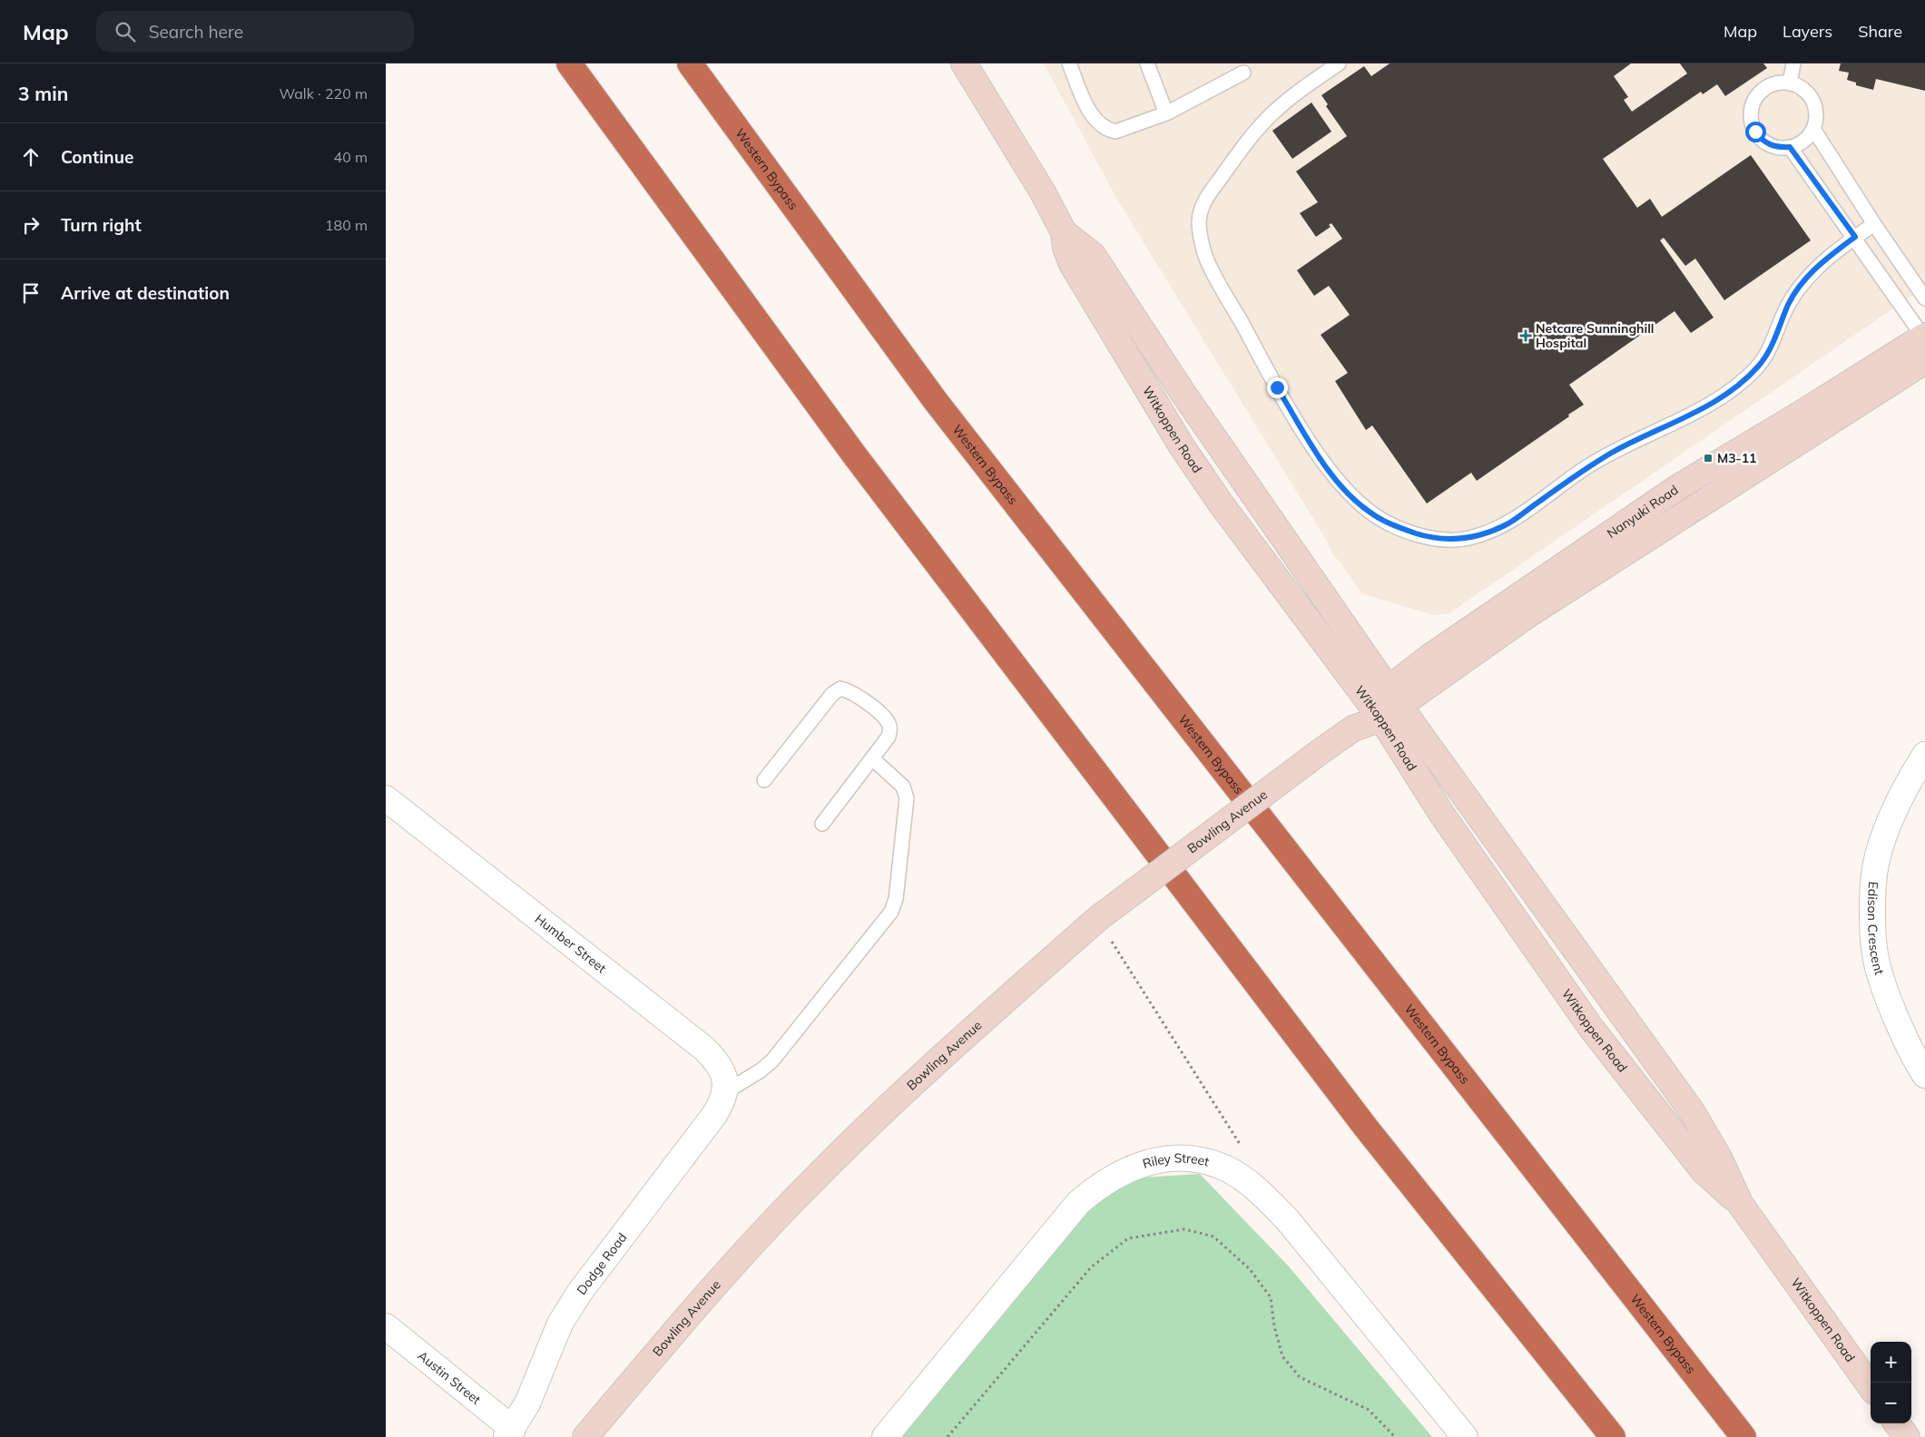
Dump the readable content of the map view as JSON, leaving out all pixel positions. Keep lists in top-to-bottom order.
{
  "streets": {
    "highway": ["Western Bypass"],
    "main road": ["Witkoppen Road", "Nanyuki Road", "Bowling Avenue"],
    "street": [
      "Edison Crescent",
      "Humber Street",
      "Riley Street",
      "Dodge Road",
      "Austin Street"
    ]
  },
  "crossings": [
    ["Witkoppen Road", "Nanyuki Road"],
    ["Witkoppen Road", "Bowling Avenue"],
    ["Nanyuki Road", "Bowling Avenue"],
    ["Humber Street", "Dodge Road"],
    ["Dodge Road", "Austin Street"]
  ],
  "places": {
    "health": ["Netcare Sunninghill Hospital"],
    "transit": ["M3-11"]
  },
  "page": {
    "header": "Map",
    "search": "Search here",
    "nav": ["Map", "Layers", "Share"],
    "heading": ["3 min", "Walk · 220 m"],
    "list": [
      ["Continue", "40 m"],
      ["Turn right", "180 m"],
      "Arrive at destination"
    ],
    "map_buttons": ["+", "−"]
  }
}
